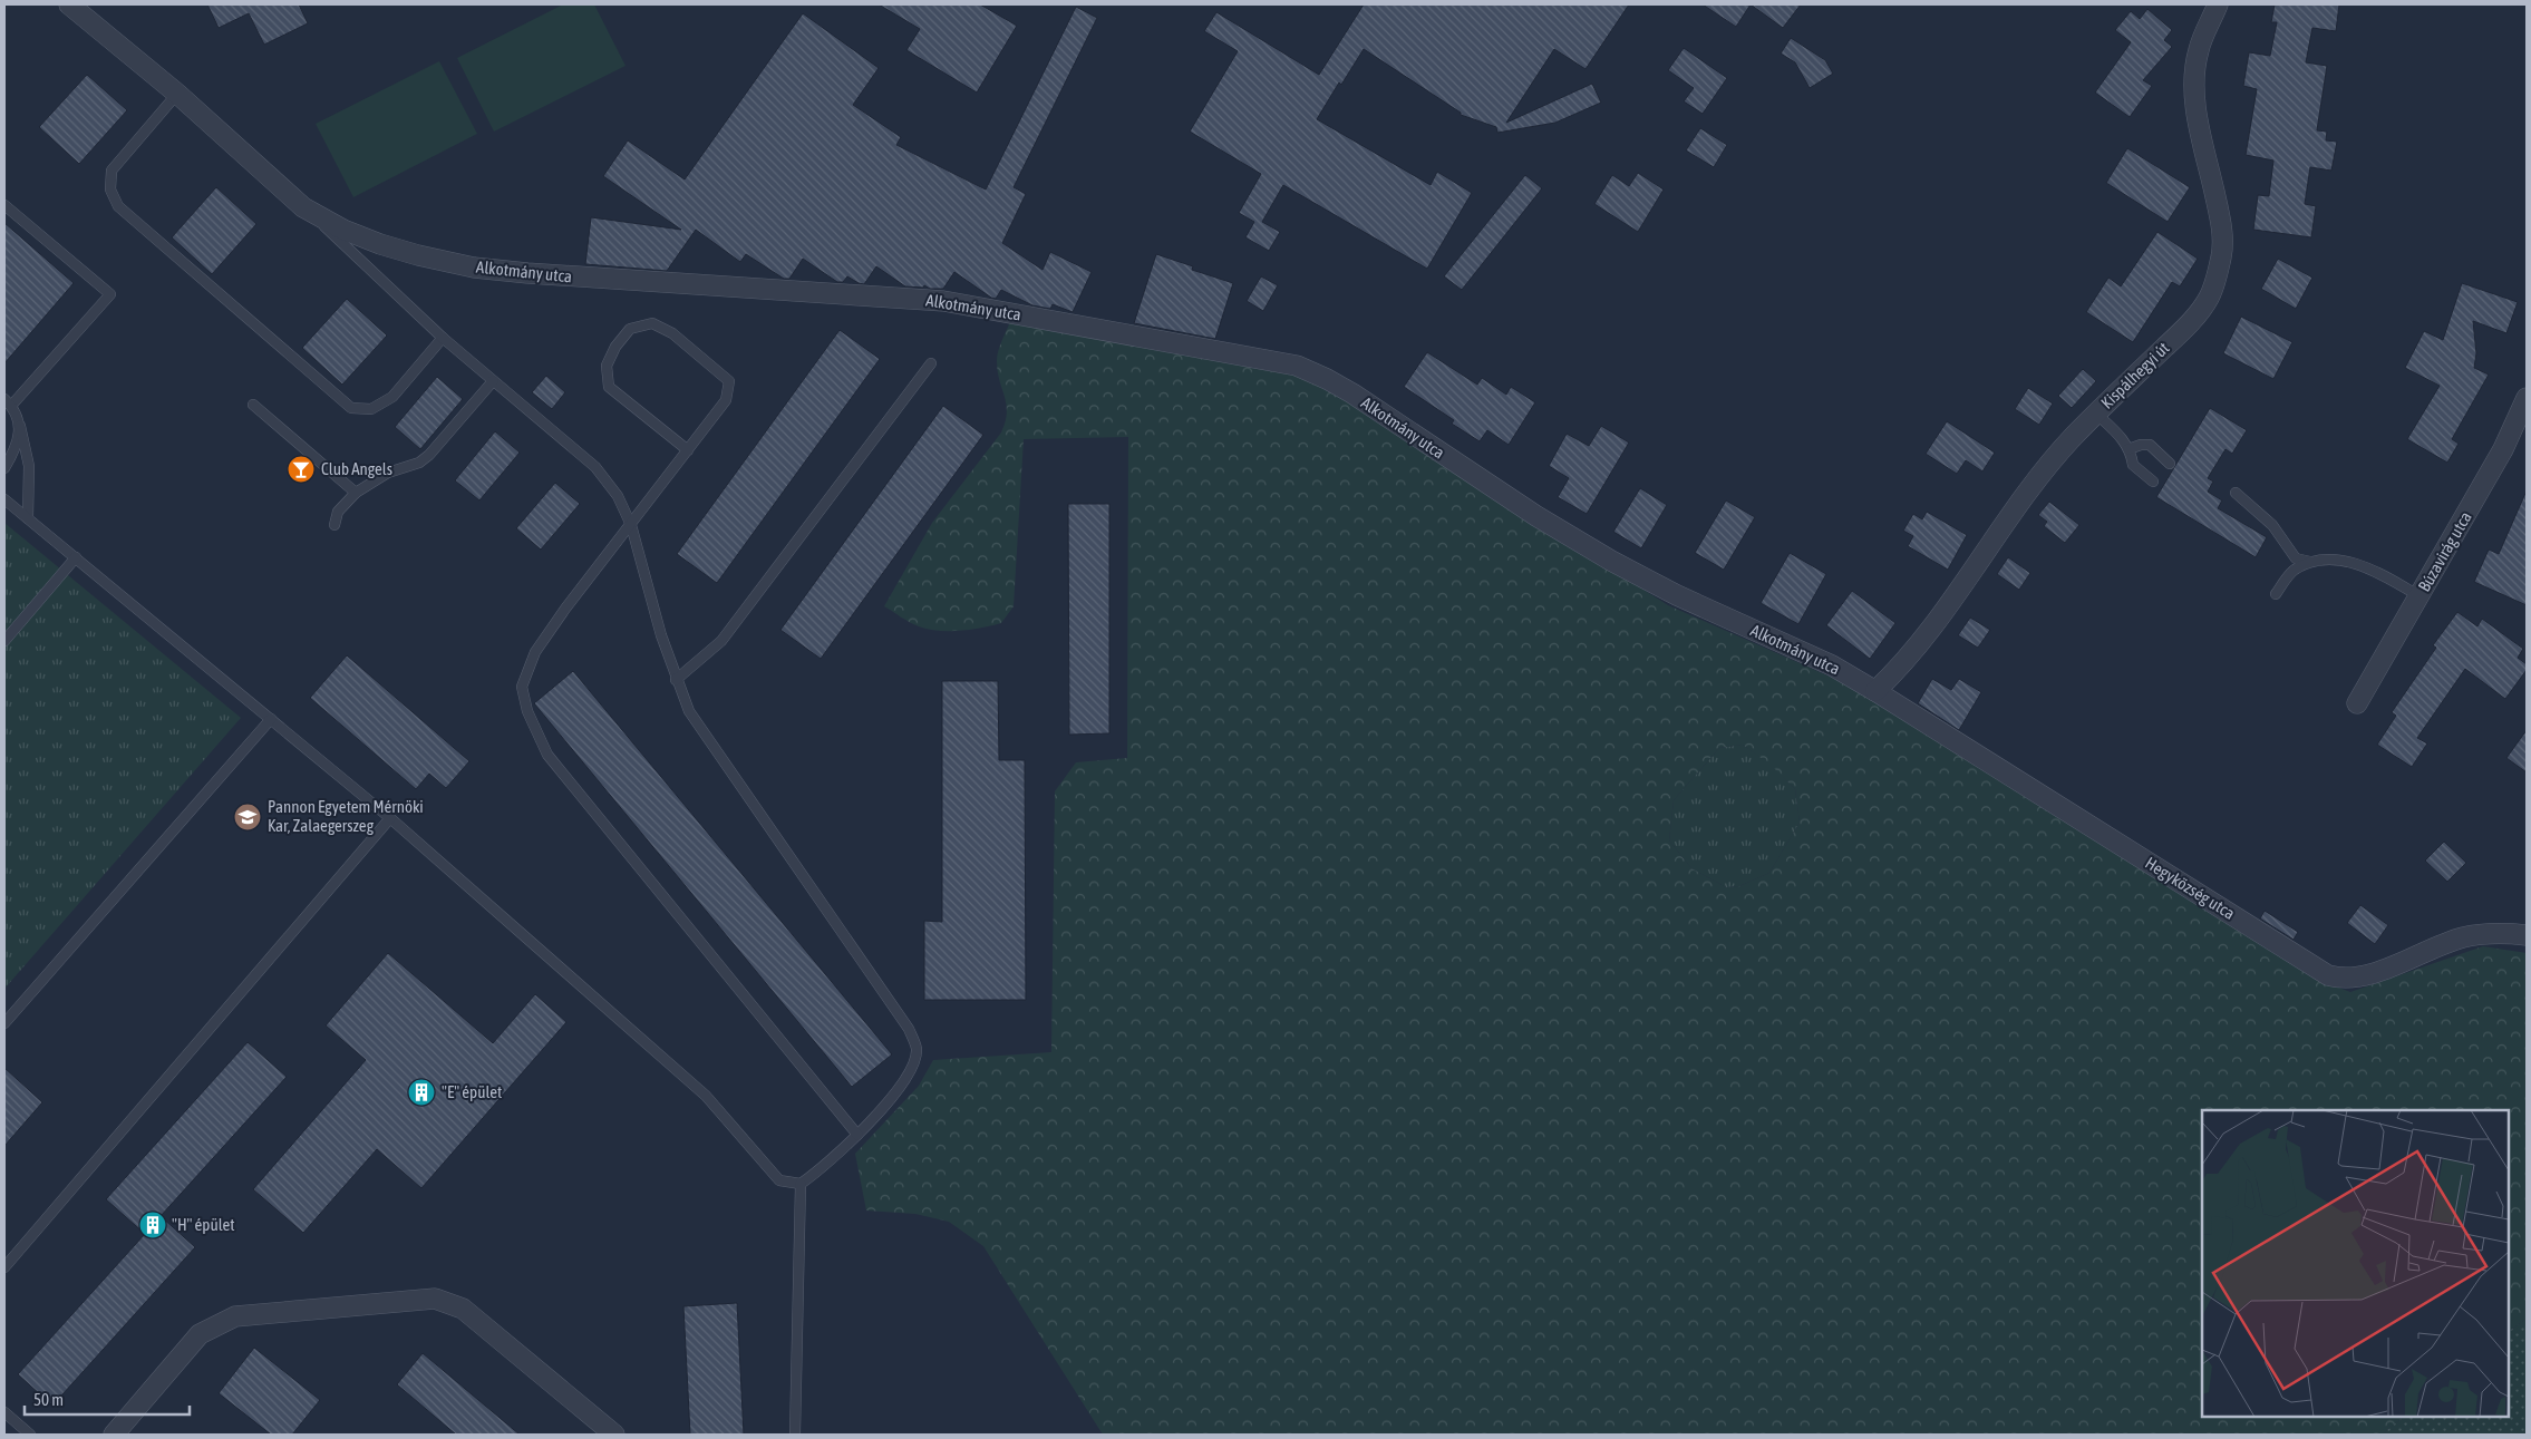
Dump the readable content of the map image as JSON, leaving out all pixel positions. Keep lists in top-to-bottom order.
{
  "streets": {
    "street": [
      "Alkotmány utca",
      "Kispálhegyi út",
      "Búzavirág utca",
      "Hegyközség utca"
    ]
  },
  "crossings": [
    ["Alkotmány utca", "Kispálhegyi út"],
    ["Alkotmány utca", "Hegyközség utca"],
    ["Kispálhegyi út", "Hegyközség utca"]
  ],
  "places": {
    "bar": ["Club Angels"],
    "school or university": ["Pannon Egyetem Mérnöki Kar, Zalaegerszeg"],
    "building": ["\"E\" épület", "\"H\" épület"]
  },
  "scale_bar": "50 m"
}
